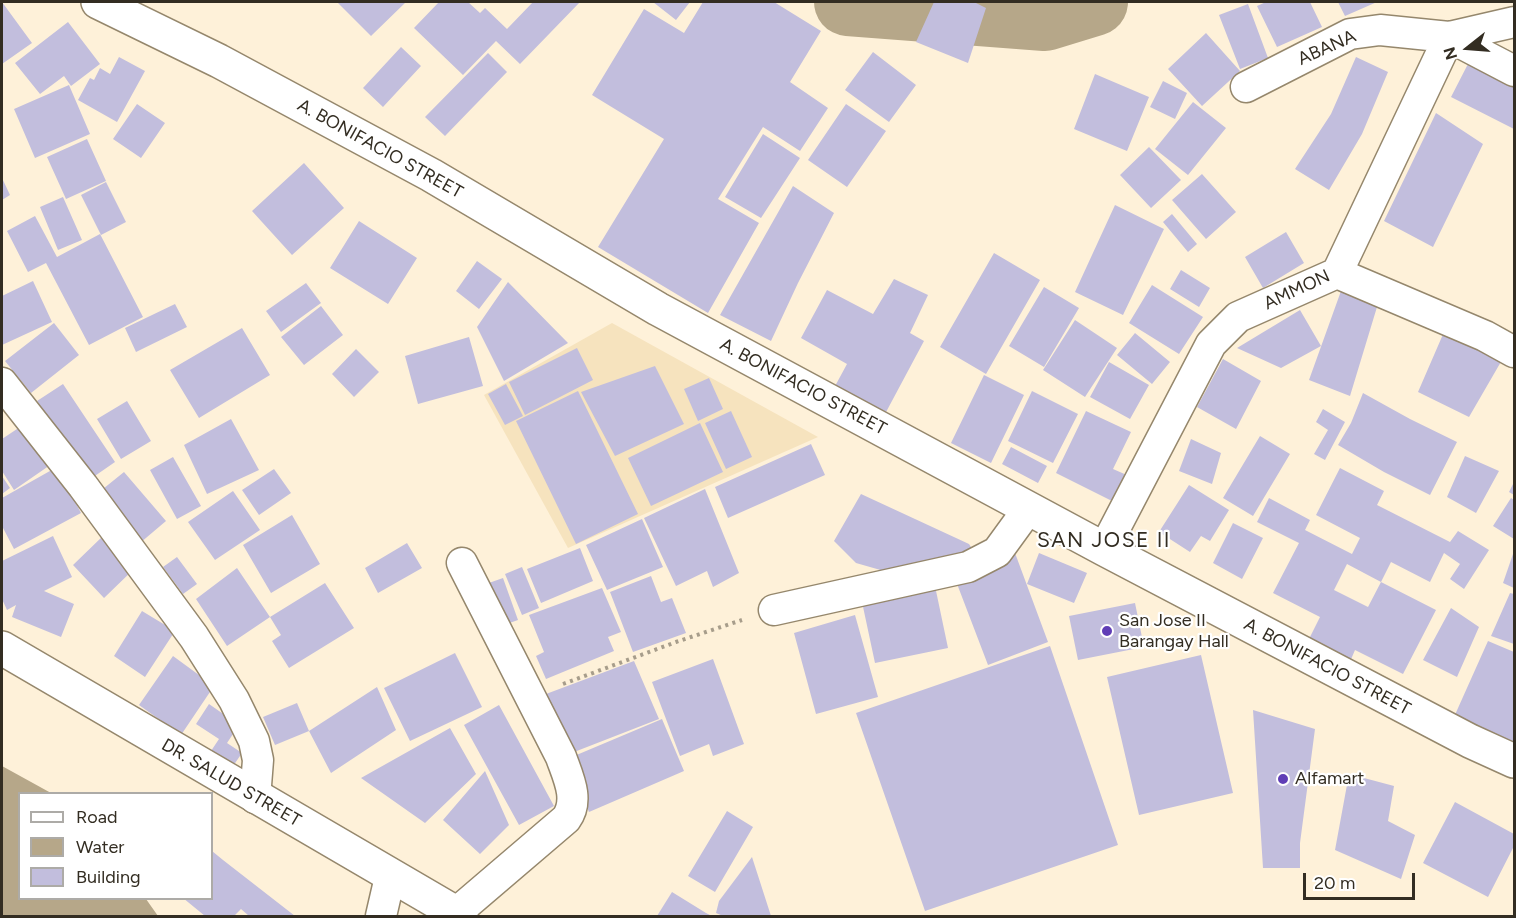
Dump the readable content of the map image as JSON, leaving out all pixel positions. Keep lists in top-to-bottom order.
{
  "streets": {
    "main road": ["A. BONIFACIO STREET", "DR. SALUD STREET"],
    "street": ["ABANA", "AMMON"]
  },
  "crossings": [
    ["ABANA", "AMMON"],
    ["A. BONIFACIO STREET", "AMMON"]
  ],
  "districts": ["SAN JOSE II"],
  "places": ["San Jose II Barangay Hall", "Alfamart"],
  "legend": ["Road", "Water", "Building"],
  "scale_bar": "20 m",
  "north": "left"
}
